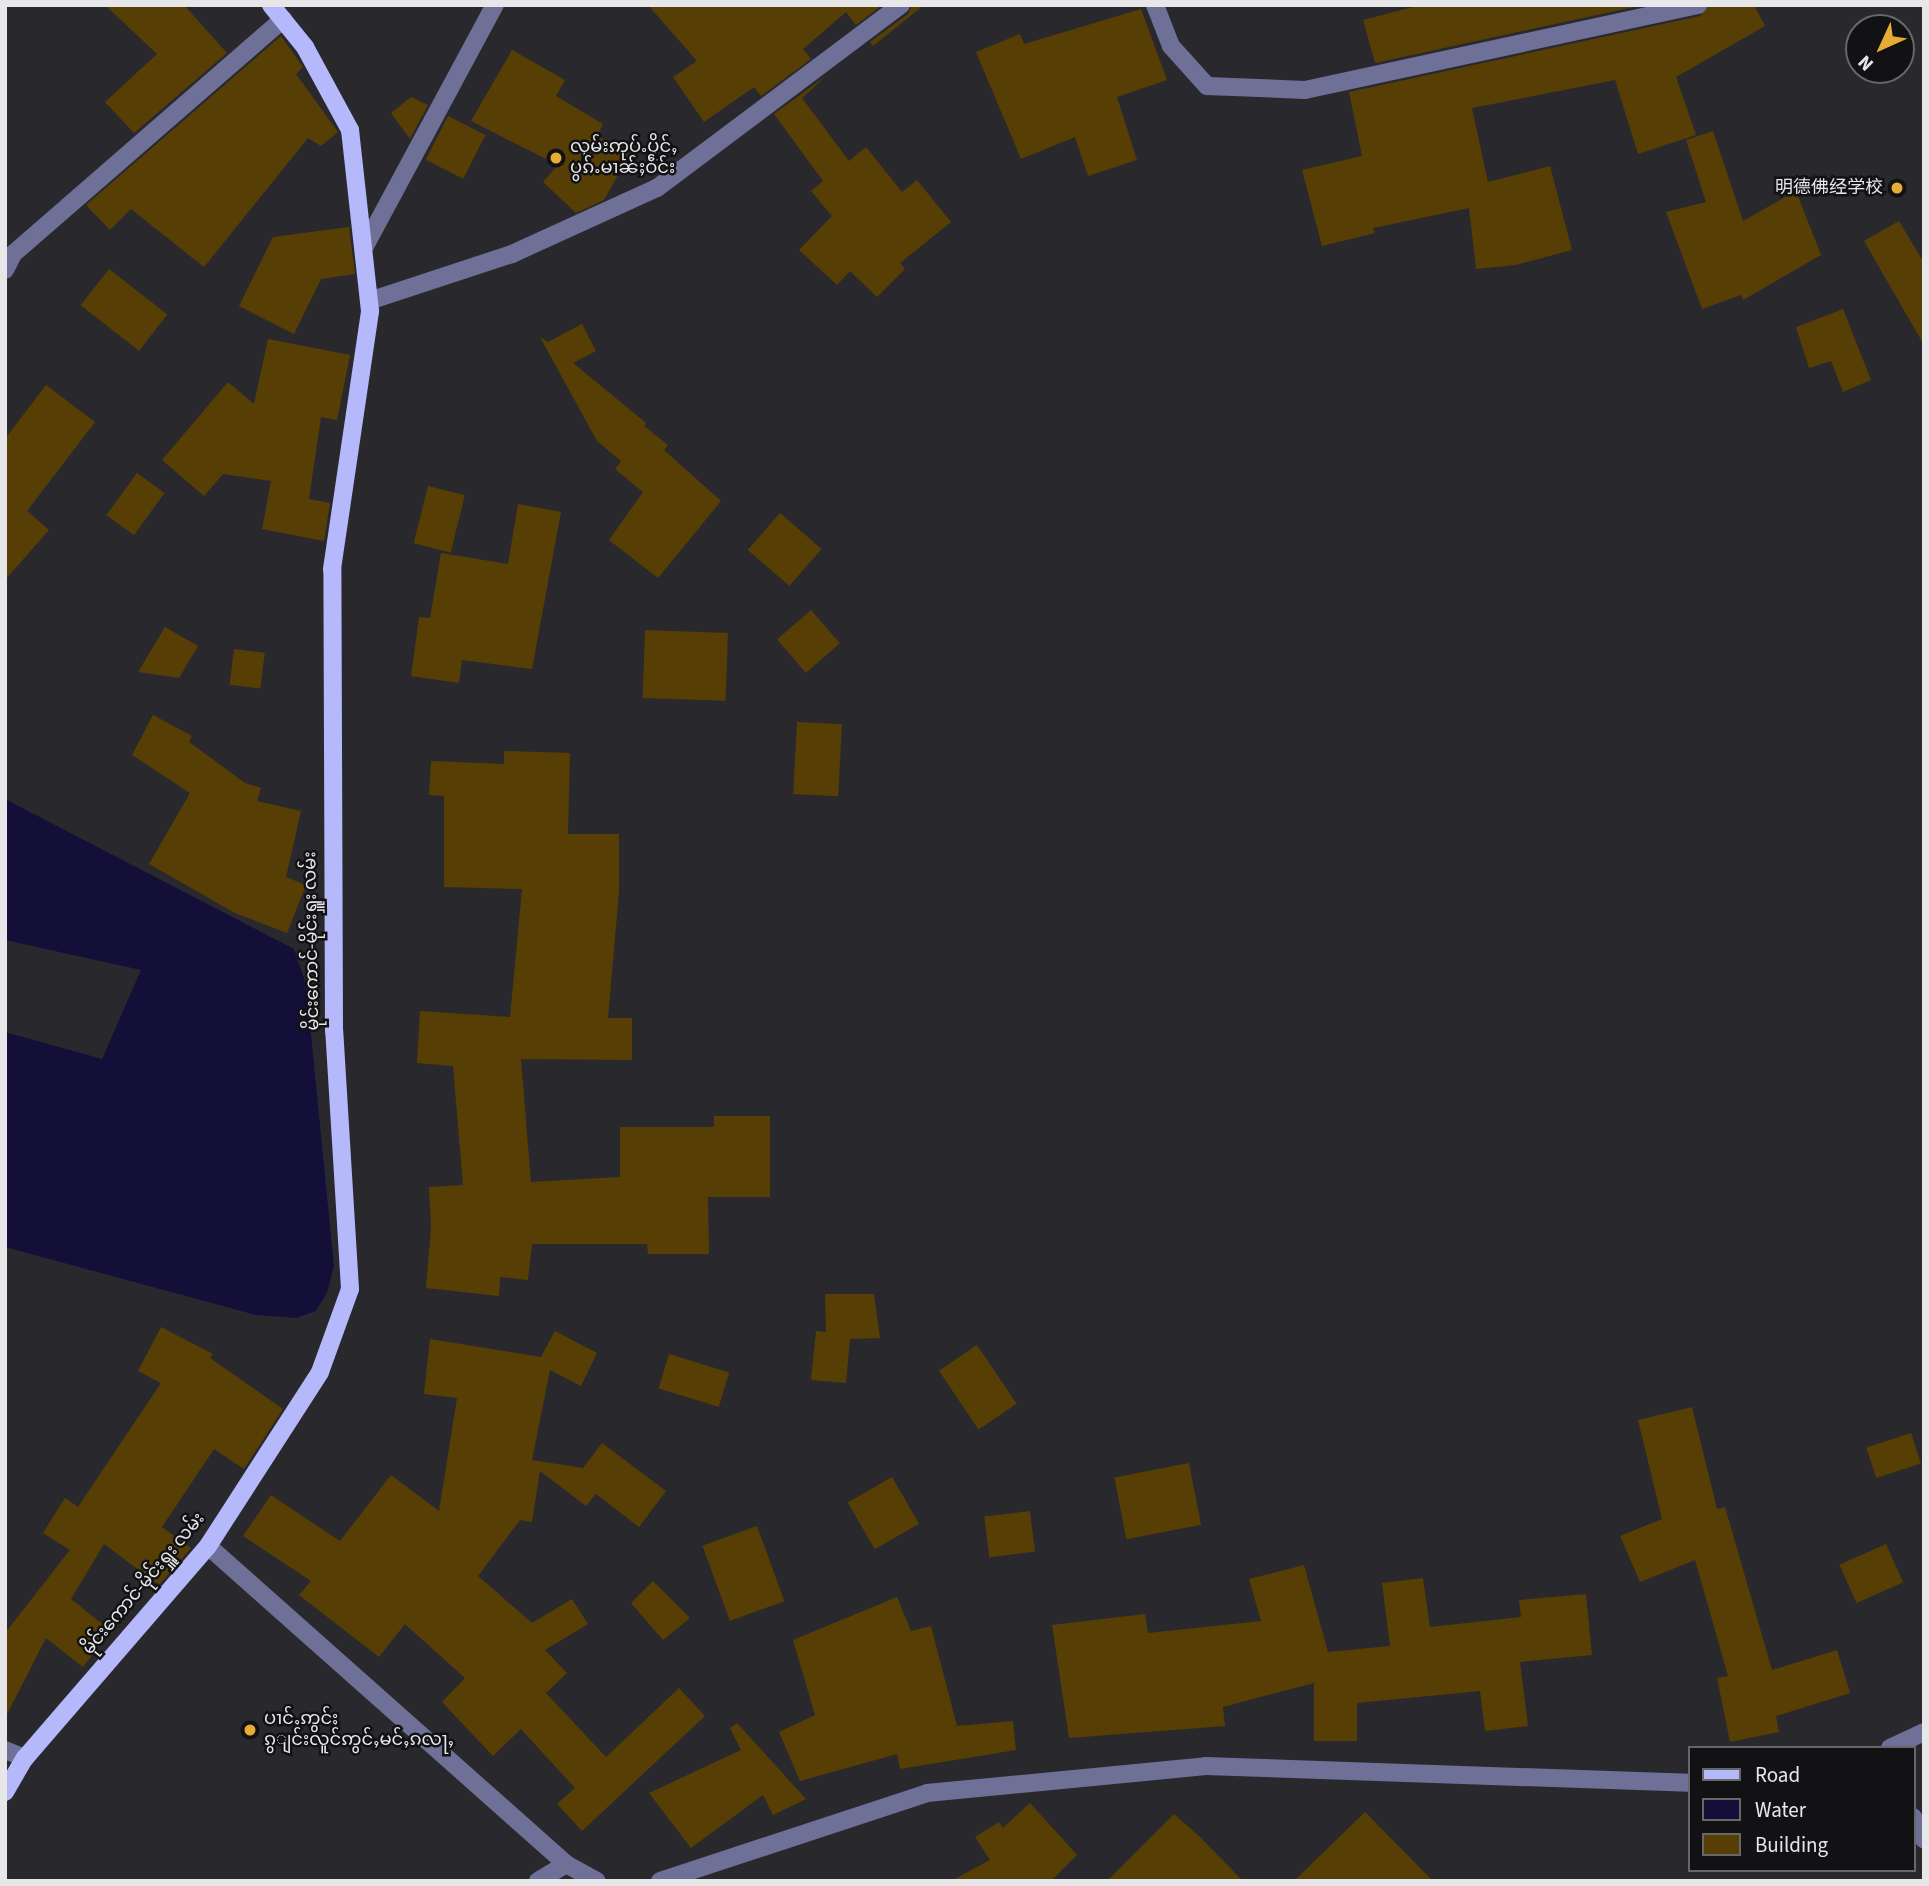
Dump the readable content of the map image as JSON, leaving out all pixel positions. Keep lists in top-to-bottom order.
{
  "streets": {
    "main road": ["မိုင်းကောင်-မိုင်းရှူး လမ်း"]
  },
  "places": ["လုမ်းဢုပ်ႉပိူင်ႇ ပွၵ်ႉမၢၼ်ႈဝဵင်း", "明德佛经学校", "ပၢင်ႇဢွင်ႈ ၵွျင်းလူင်ဢွင်ႇမင်ႇၵလႃႇ"],
  "legend": ["Road", "Water", "Building"],
  "north": "bottom left"
}
